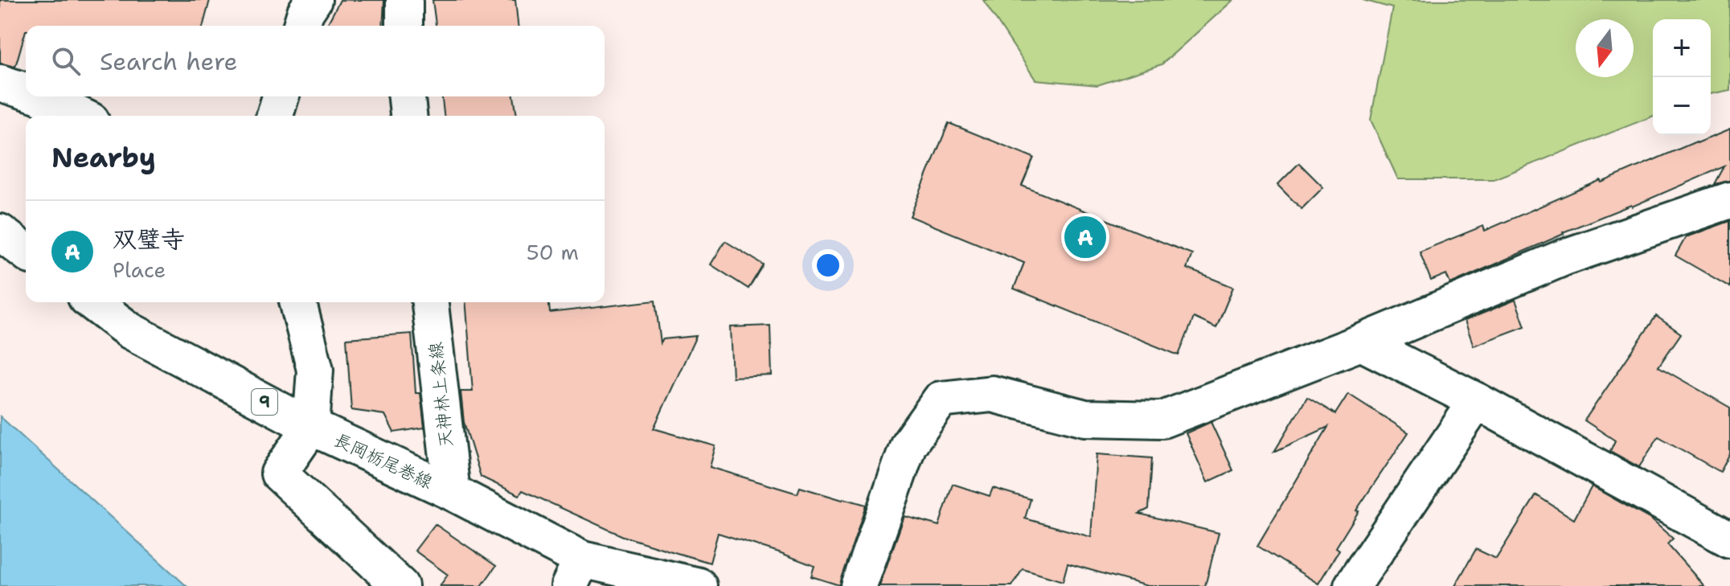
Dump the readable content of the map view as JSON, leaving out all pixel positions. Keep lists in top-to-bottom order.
{
  "streets": {
    "street": ["天神林上条線", "9", "長岡栃尾巻線"]
  },
  "crossings": [
    ["天神林上条線", "長岡栃尾巻線"]
  ],
  "north": "bottom",
  "page": {
    "map_buttons": ["+", "−"],
    "search": "Search here",
    "heading": "Nearby",
    "list": [
      {
        "mark": "A",
        "name": "双璧寺",
        "note": "Place",
        "value": "50 m"
      }
    ],
    "pins": "A"
  }
}
